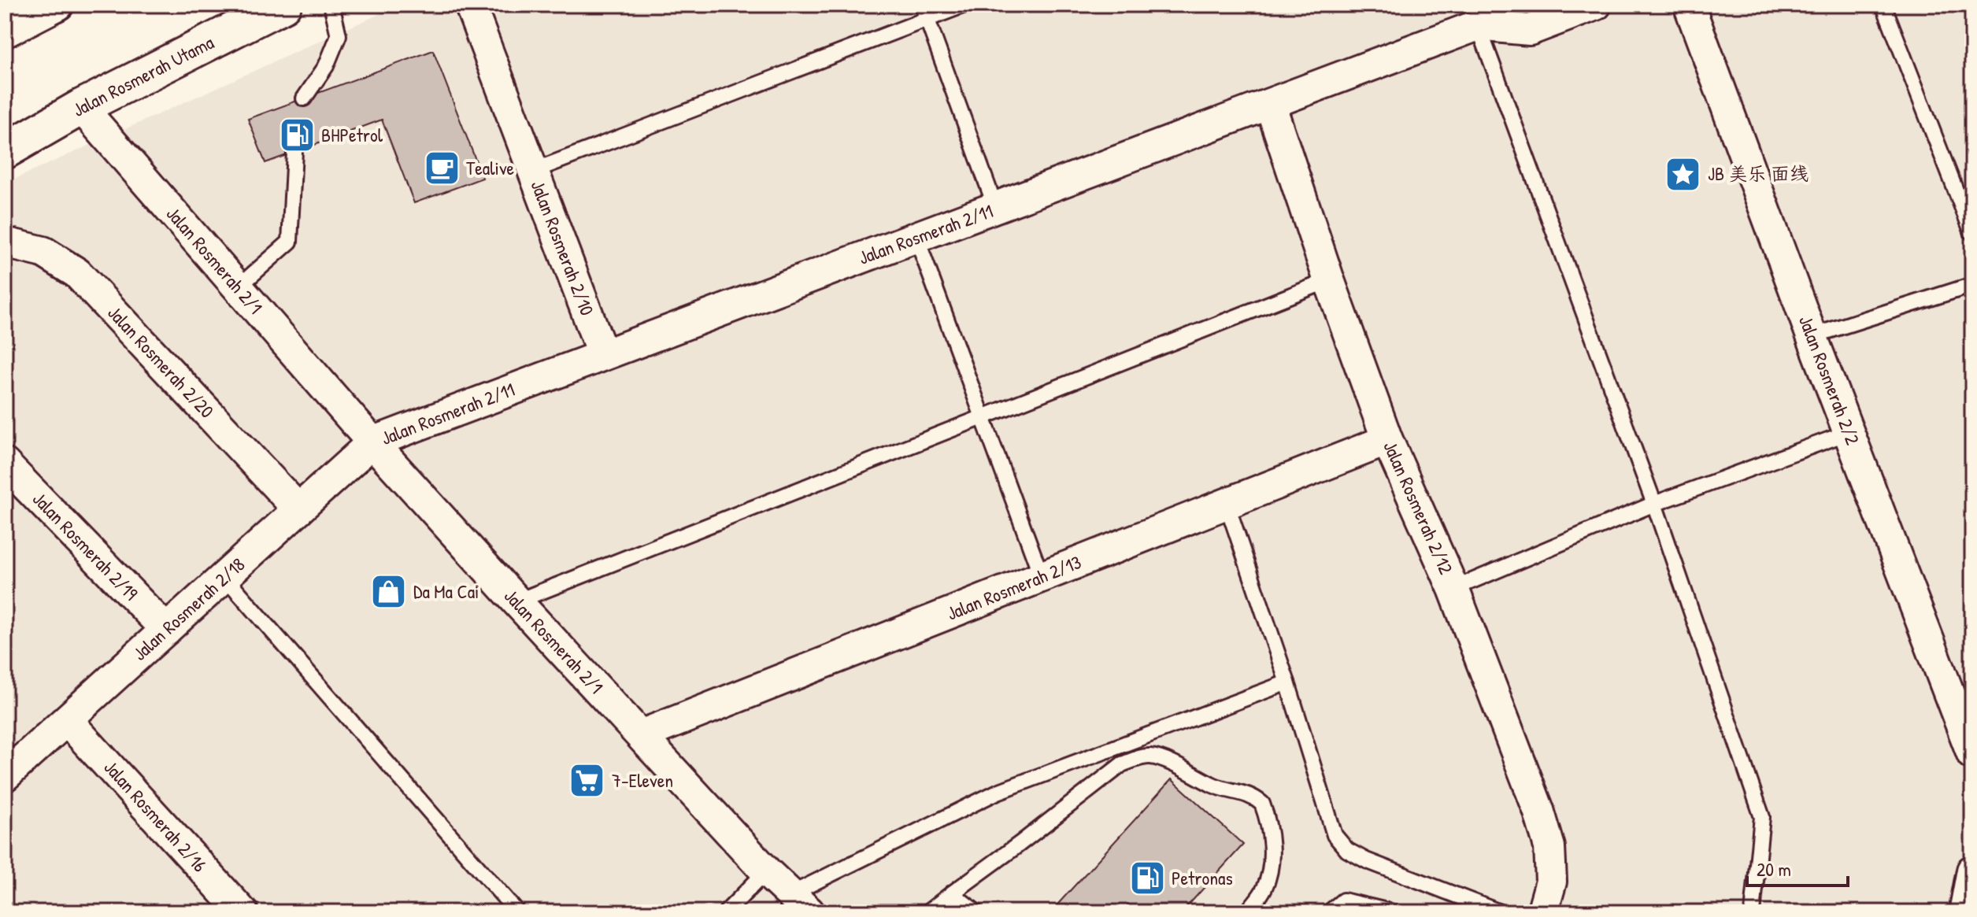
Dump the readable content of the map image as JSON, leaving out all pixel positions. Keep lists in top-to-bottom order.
{
  "streets": {
    "main road": ["Jalan Rosmerah Utama"],
    "street": [
      "Jalan Rosmerah 2/11",
      "Jalan Rosmerah 2/10",
      "Jalan Rosmerah 2/1",
      "Jalan Rosmerah 2/20",
      "Jalan Rosmerah 2/2",
      "Jalan Rosmerah 2/12",
      "Jalan Rosmerah 2/19",
      "Jalan Rosmerah 2/13",
      "Jalan Rosmerah 2/18",
      "Jalan Rosmerah 2/16"
    ]
  },
  "crossings": [
    ["Jalan Rosmerah Utama", "Jalan Rosmerah 2/1"],
    ["Jalan Rosmerah 2/11", "Jalan Rosmerah 2/10"],
    ["Jalan Rosmerah 2/11", "Jalan Rosmerah 2/1"],
    ["Jalan Rosmerah 2/11", "Jalan Rosmerah 2/12"],
    ["Jalan Rosmerah 2/11", "Jalan Rosmerah 2/18"],
    ["Jalan Rosmerah 2/1", "Jalan Rosmerah 2/13"],
    ["Jalan Rosmerah 2/1", "Jalan Rosmerah 2/18"],
    ["Jalan Rosmerah 2/20", "Jalan Rosmerah 2/18"],
    ["Jalan Rosmerah 2/12", "Jalan Rosmerah 2/13"],
    ["Jalan Rosmerah 2/19", "Jalan Rosmerah 2/18"],
    ["Jalan Rosmerah 2/18", "Jalan Rosmerah 2/16"]
  ],
  "places": {
    "fuel station": ["BHPetrol", "Petronas"],
    "cafe": ["Tealive"],
    "place": ["JB 美乐 面线"],
    "shop": ["Da Ma Cai"],
    "supermarket": ["7-Eleven"]
  },
  "scale_bar": "20 m"
}
